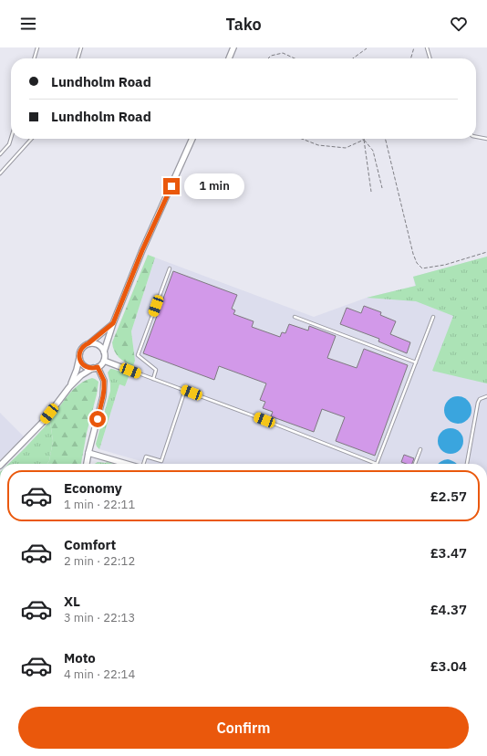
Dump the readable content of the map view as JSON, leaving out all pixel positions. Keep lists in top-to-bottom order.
{
  "page": {
    "header": "Tako",
    "banner": ["Lundholm Road", "Lundholm Road"],
    "bubble": "1 min",
    "list": [
      {
        "name": "Economy",
        "note": "1 min · 22:11",
        "value": "£2.57"
      },
      {
        "name": "Comfort",
        "note": "2 min · 22:12",
        "value": "£3.47"
      },
      {
        "name": "XL",
        "note": "3 min · 22:13",
        "value": "£4.37"
      },
      {
        "name": "Moto",
        "note": "4 min · 22:14",
        "value": "£3.04"
      }
    ],
    "buttons": "Confirm"
  }
}
